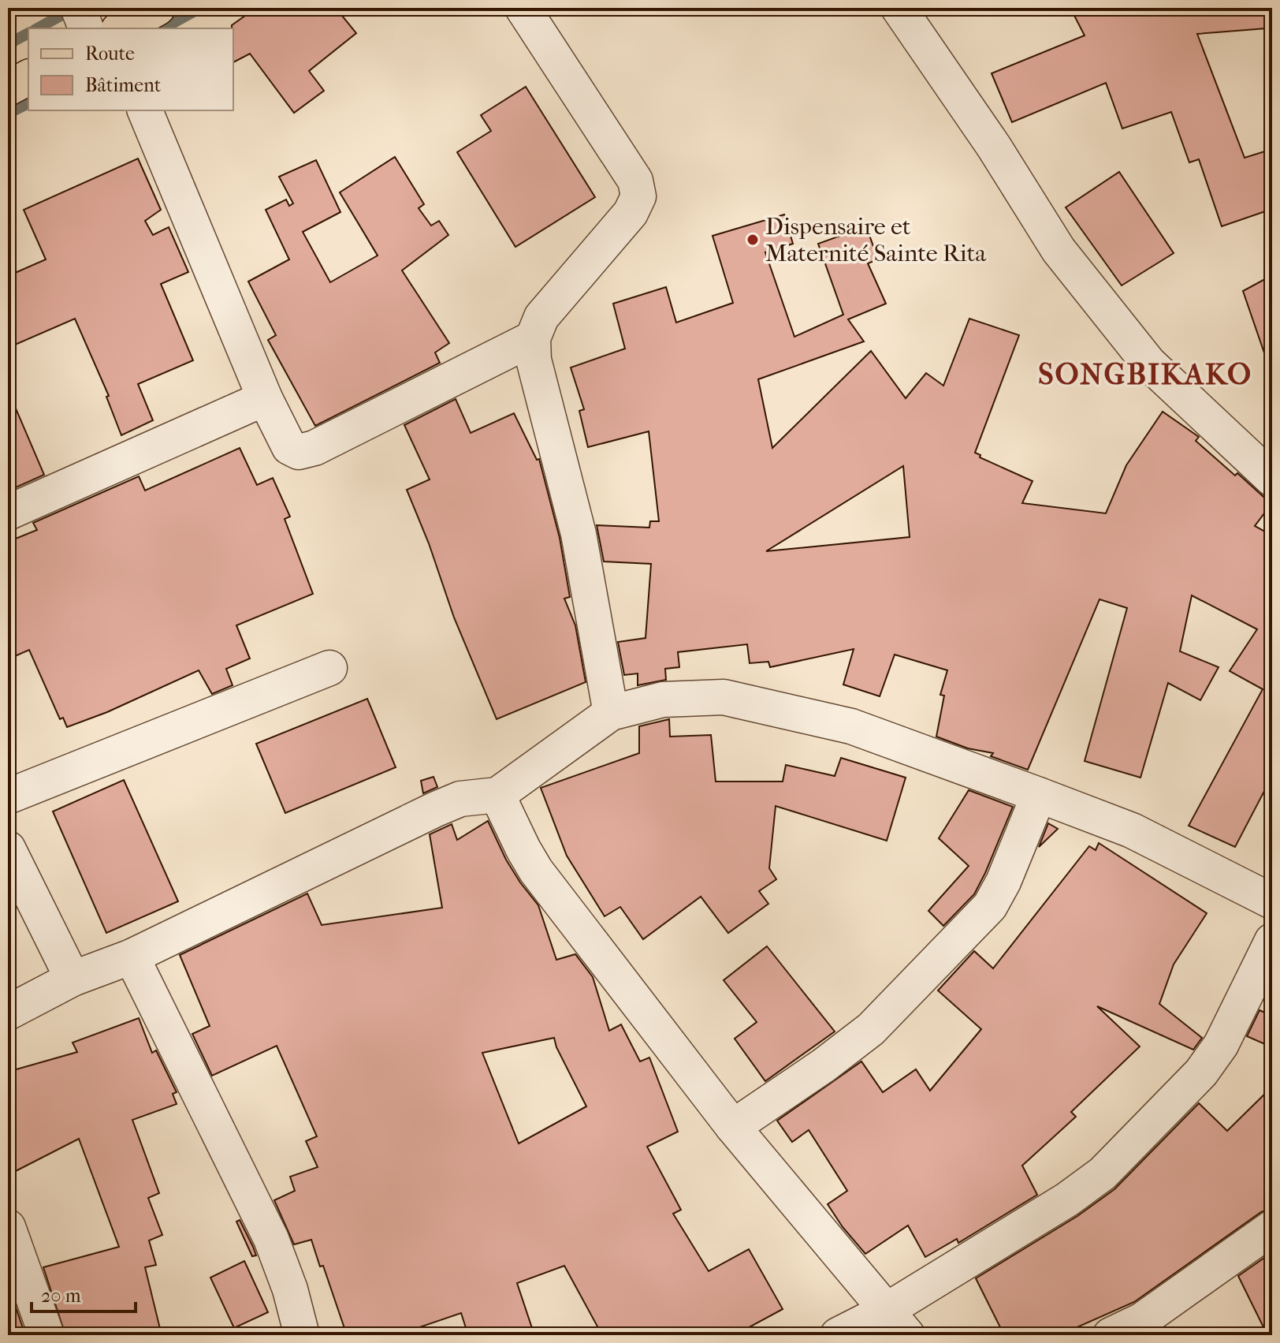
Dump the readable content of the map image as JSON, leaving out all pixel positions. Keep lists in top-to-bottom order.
{
  "districts": ["SONGBIKAKO"],
  "places": ["Dispensaire et Maternité Sainte Rita"],
  "legend": ["Route", "Bâtiment"],
  "scale_bar": "20 m"
}
